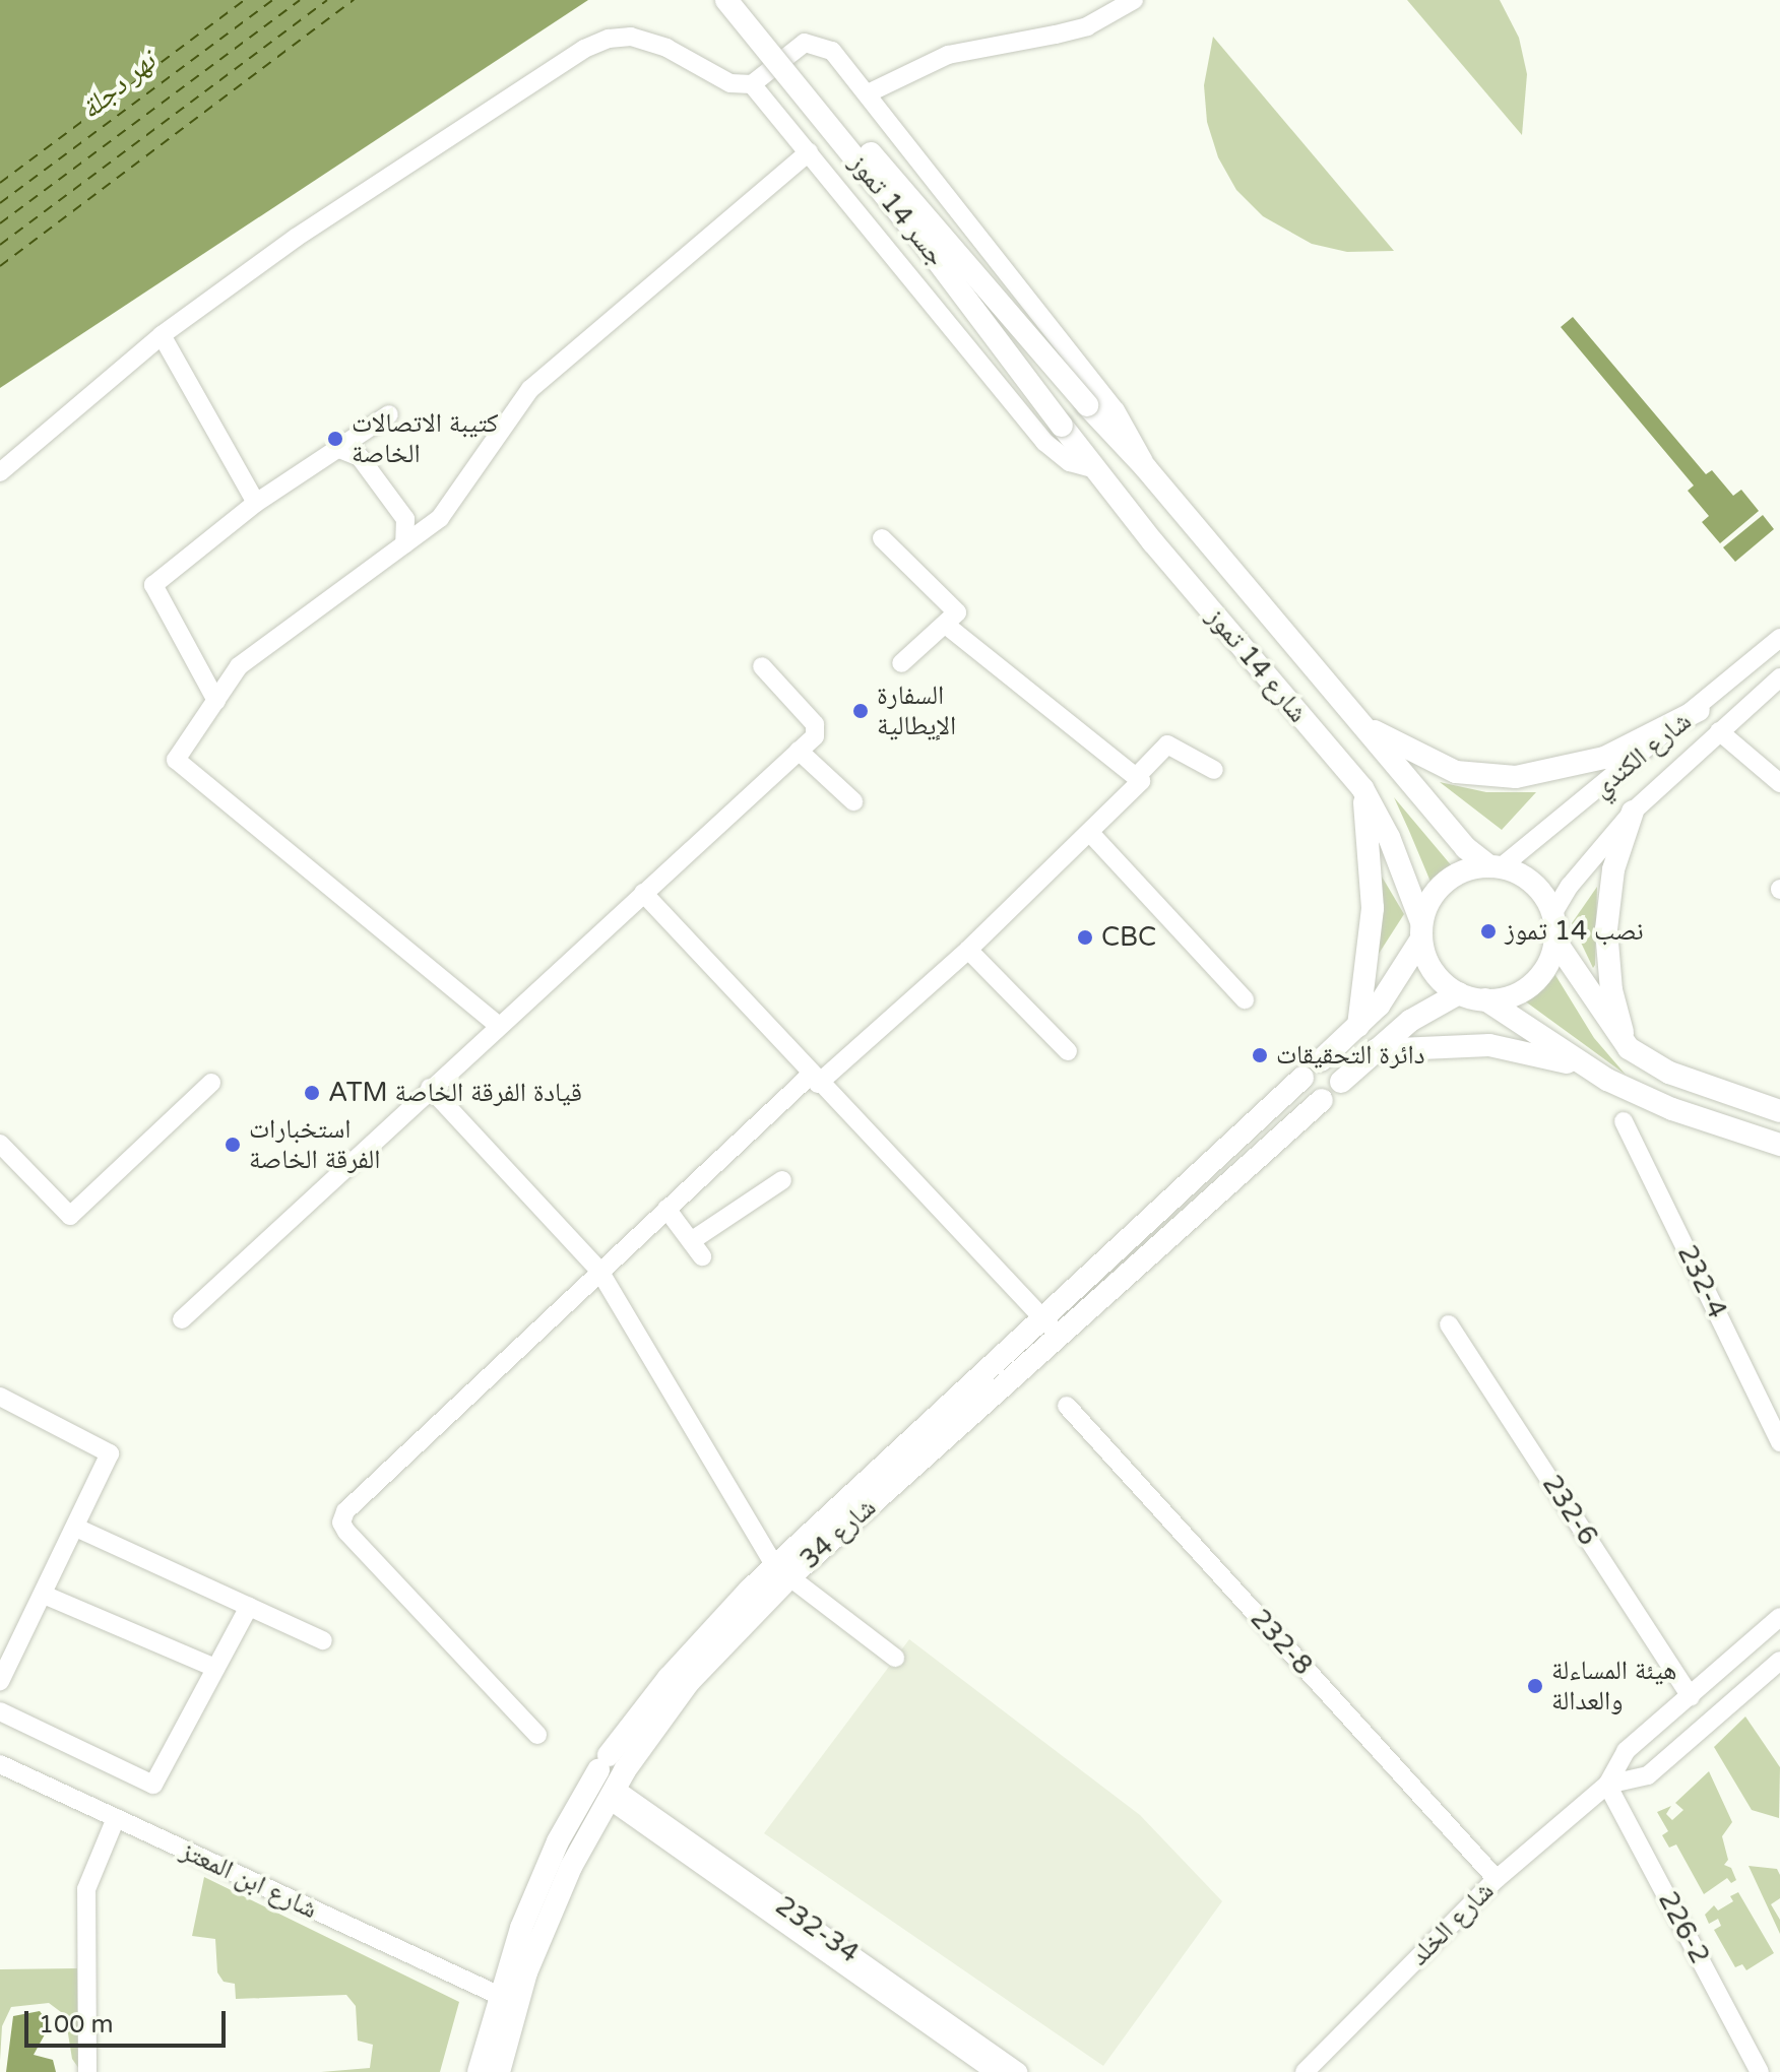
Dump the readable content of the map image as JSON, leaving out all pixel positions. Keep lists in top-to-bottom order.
{
  "streets": {
    "main road": ["جسر 14 تموز", "شارع 14 تموز", "شارع 34"],
    "street": [
      "شارع الكندي",
      "232-4",
      "232-6",
      "232-8",
      "شارع ابن المعتز",
      "شارع الخلد",
      "226-2",
      "232-34"
    ]
  },
  "crossings": [
    ["جسر 14 تموز", "شارع 14 تموز"],
    ["شارع 14 تموز", "شارع الكندي"],
    ["232-6", "شارع الخلد"],
    ["شارع 34", "شارع ابن المعتز"],
    ["شارع 34", "232-34"],
    ["232-8", "شارع الخلد"],
    ["شارع الخلد", "226-2"]
  ],
  "water": ["نهر دجلة"],
  "places": [
    "كتيبة الاتصالات الخاصة",
    "السفارة الإيطالية",
    "نصب 14 تموز",
    "CBC",
    "دائرة التحقيقات",
    "ATM قيادة الفرقة الخاصة",
    "استخبارات الفرقة الخاصة",
    "هيئة المساءلة والعدالة"
  ],
  "scale_bar": "100 m"
}
